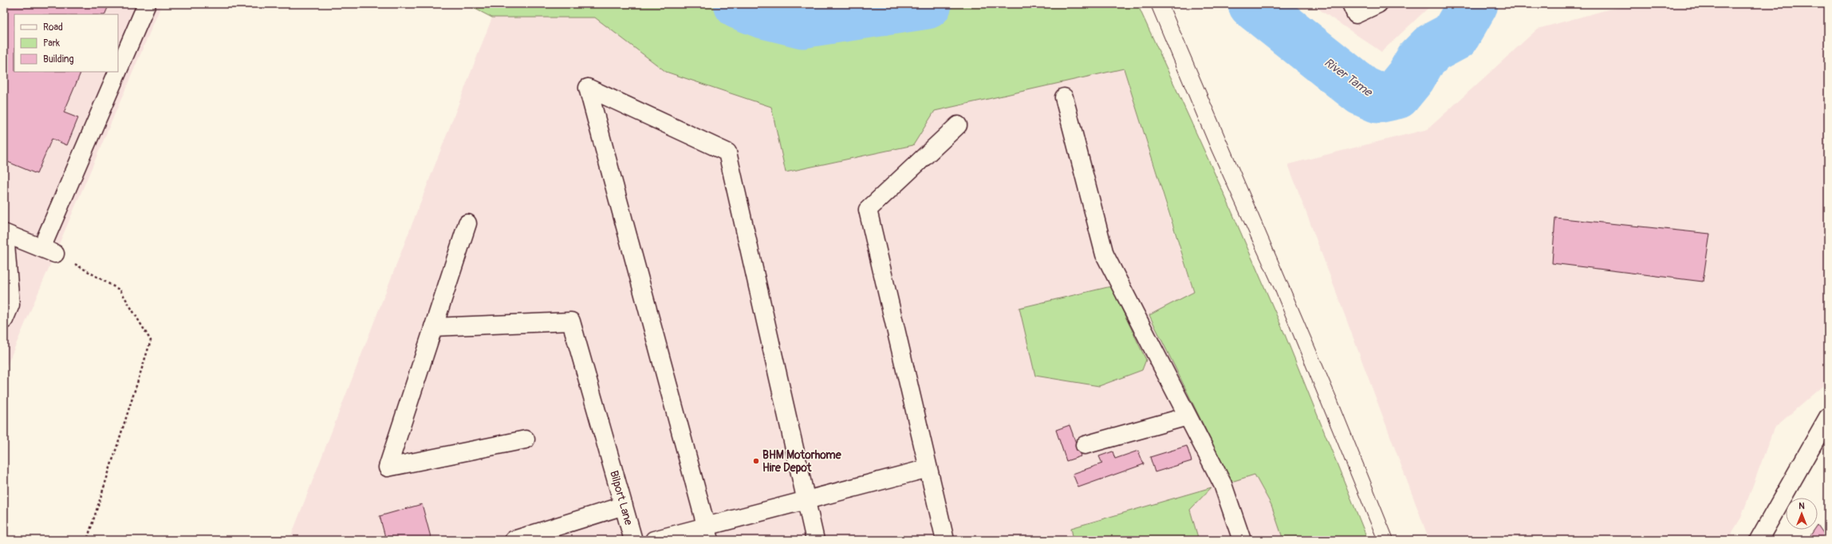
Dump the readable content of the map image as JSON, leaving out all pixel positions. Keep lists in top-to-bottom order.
{
  "streets": {
    "street": ["Bilport Lane"]
  },
  "water": ["River Tame"],
  "places": ["BHM Motorhome Hire Depot"],
  "legend": ["Road", "Park", "Building"],
  "north": "top"
}
